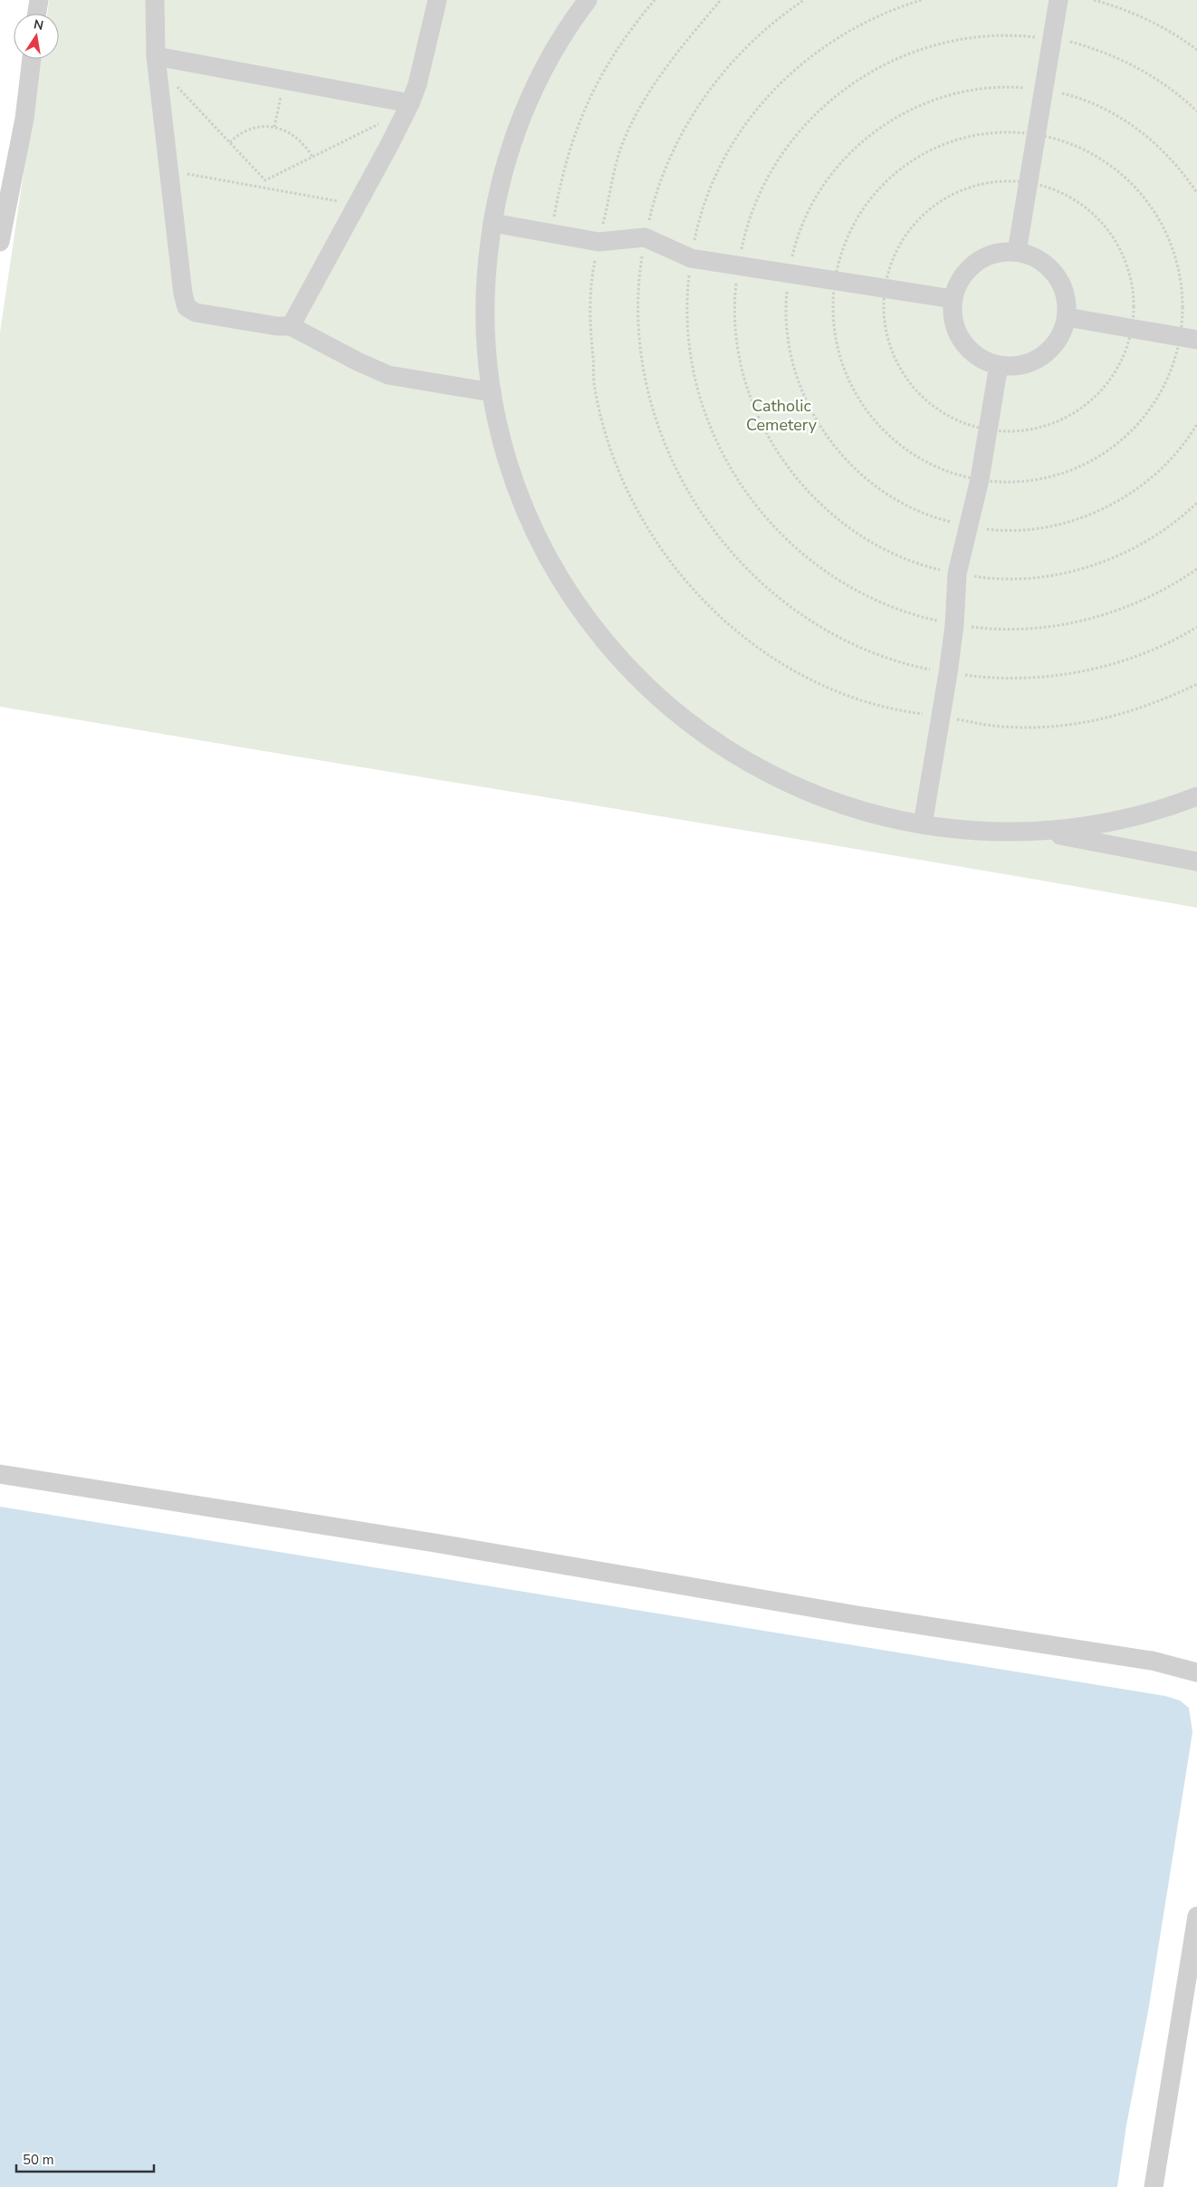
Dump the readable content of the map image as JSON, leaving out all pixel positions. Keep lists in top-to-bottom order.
{
  "parks": ["Catholic Cemetery"],
  "scale_bar": "50 m",
  "north": "top"
}
